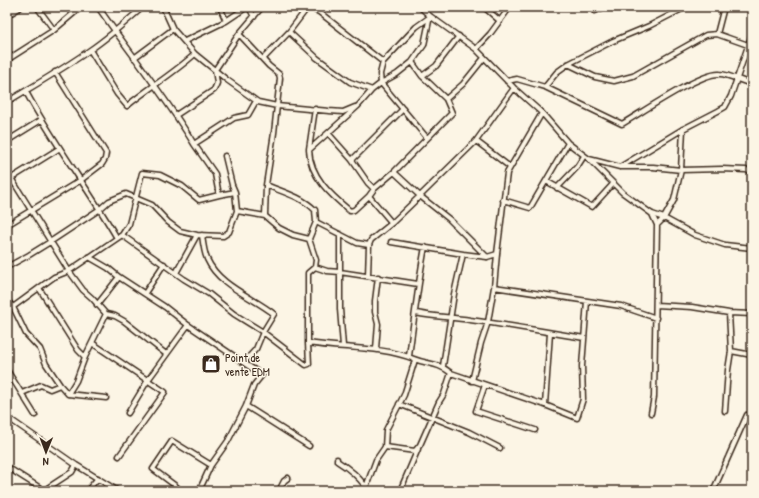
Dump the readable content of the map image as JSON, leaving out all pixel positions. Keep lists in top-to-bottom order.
{
  "places": {
    "shop": ["Point de vente EDM"]
  },
  "north": "bottom"
}
